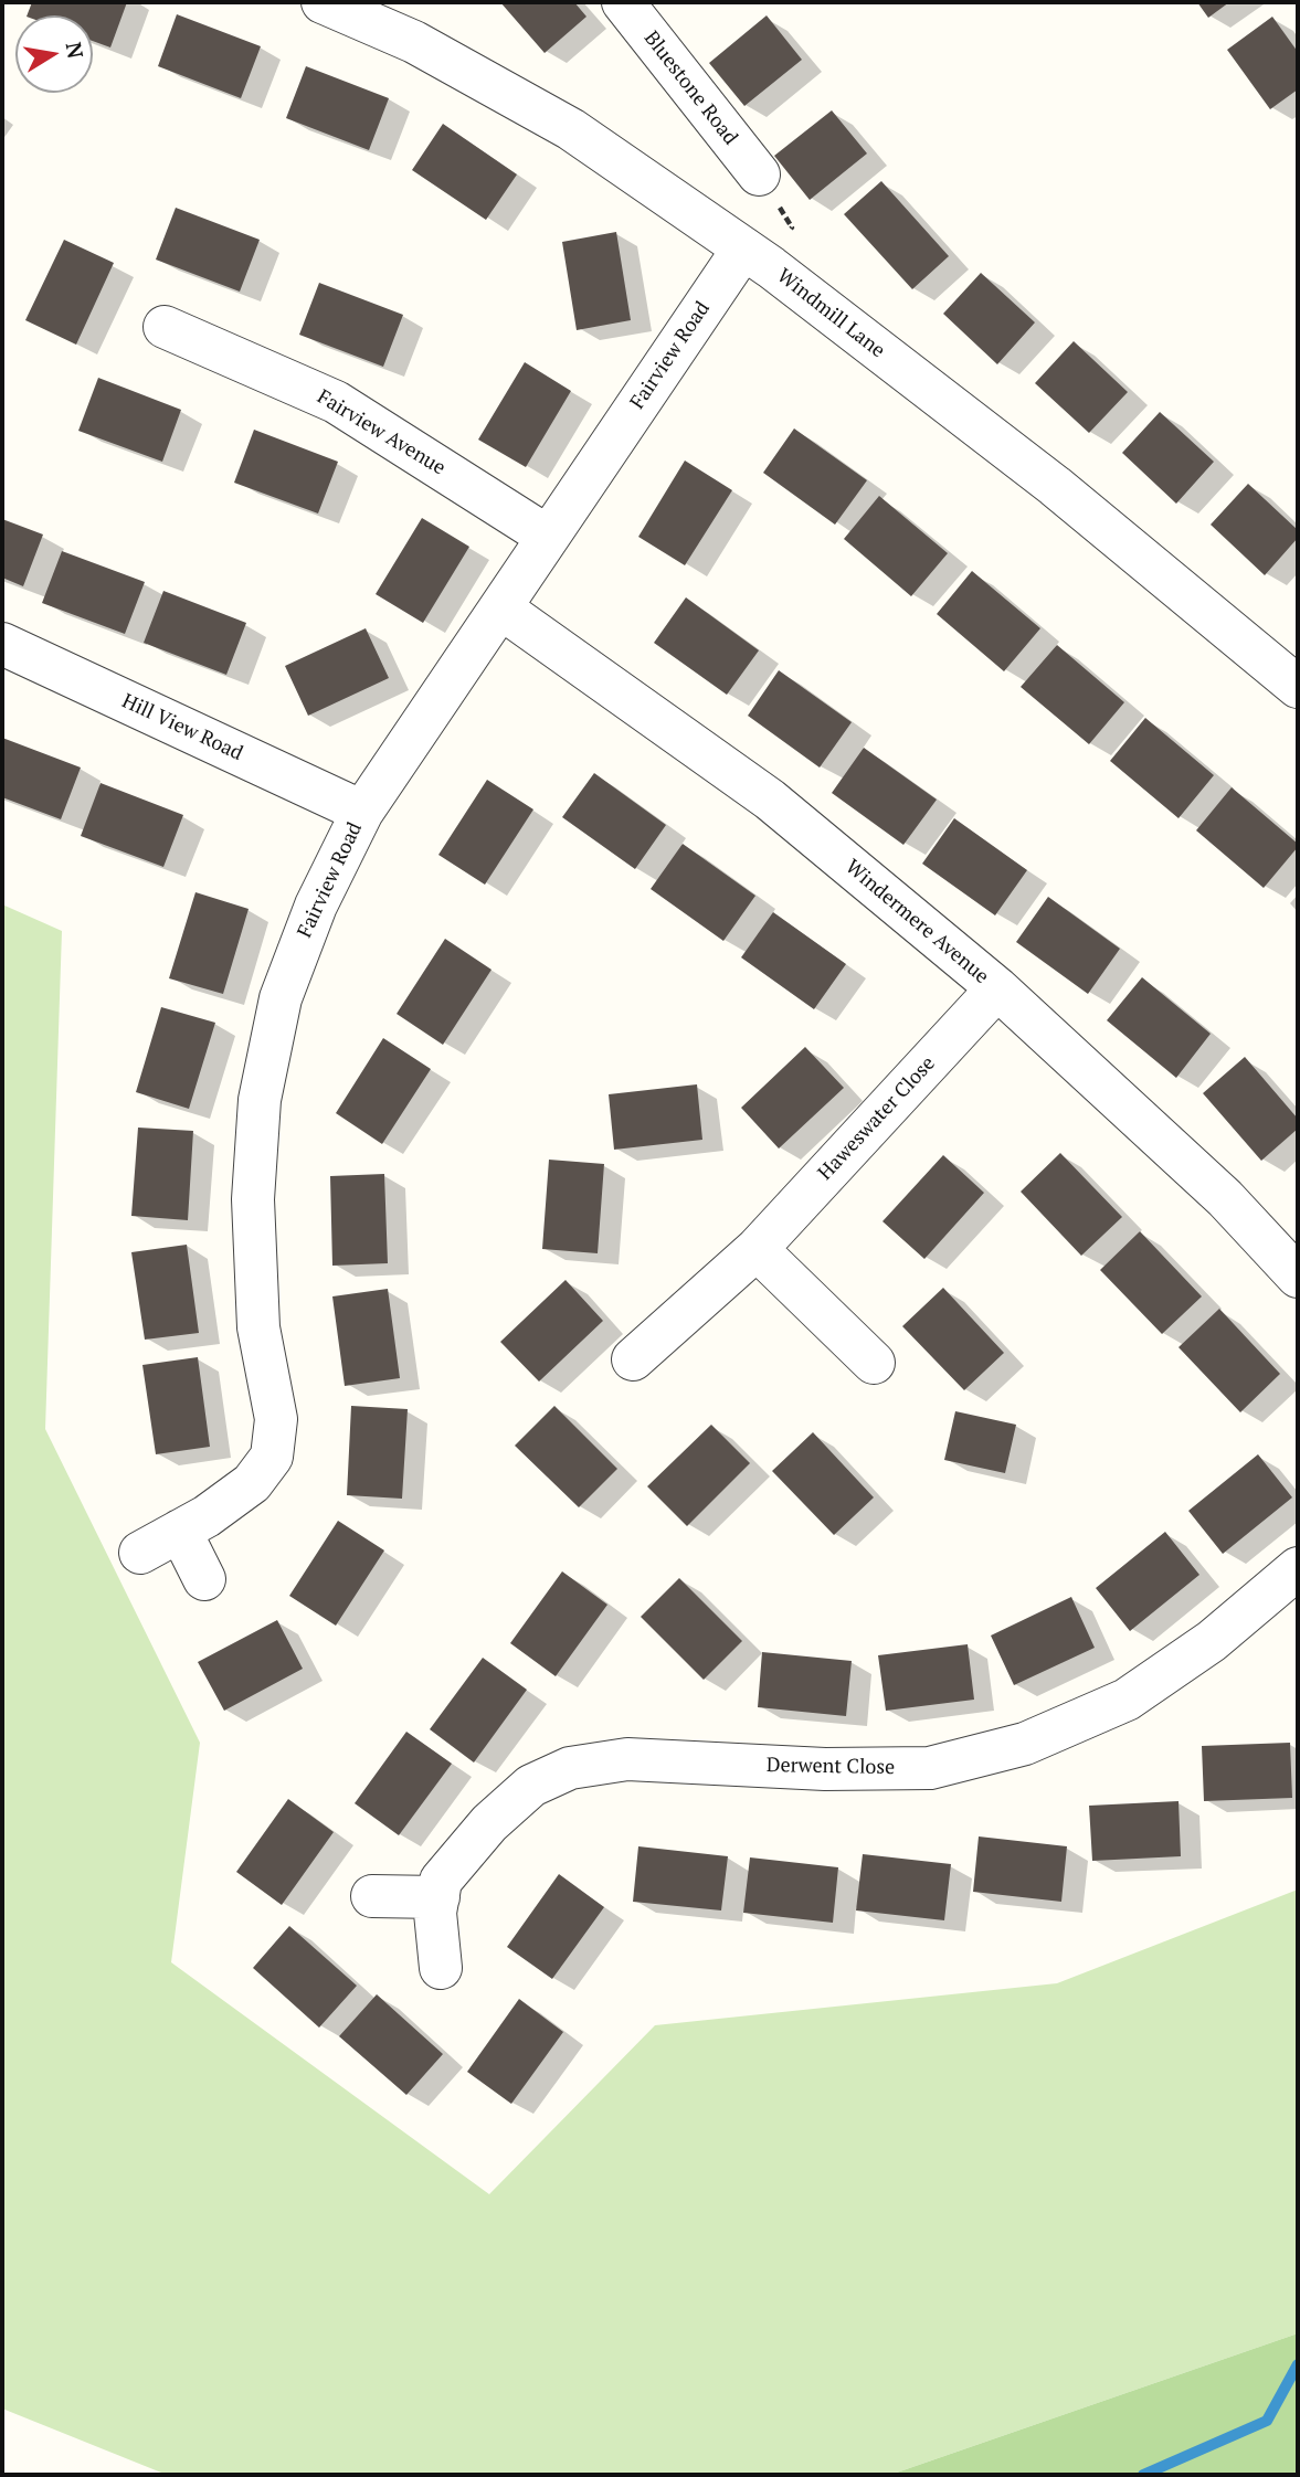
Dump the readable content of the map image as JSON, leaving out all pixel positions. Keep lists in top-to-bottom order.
{
  "streets": {
    "street": [
      "Bluestone Road",
      "Windmill Lane",
      "Fairview Road",
      "Fairview Avenue",
      "Hill View Road",
      "Windermere Avenue",
      "Haweswater Close",
      "Derwent Close"
    ]
  },
  "crossings": [
    ["Windmill Lane", "Fairview Road"],
    ["Fairview Road", "Fairview Avenue"],
    ["Fairview Road", "Hill View Road"],
    ["Fairview Road", "Windermere Avenue"],
    ["Windermere Avenue", "Haweswater Close"]
  ],
  "north": "right"
}
